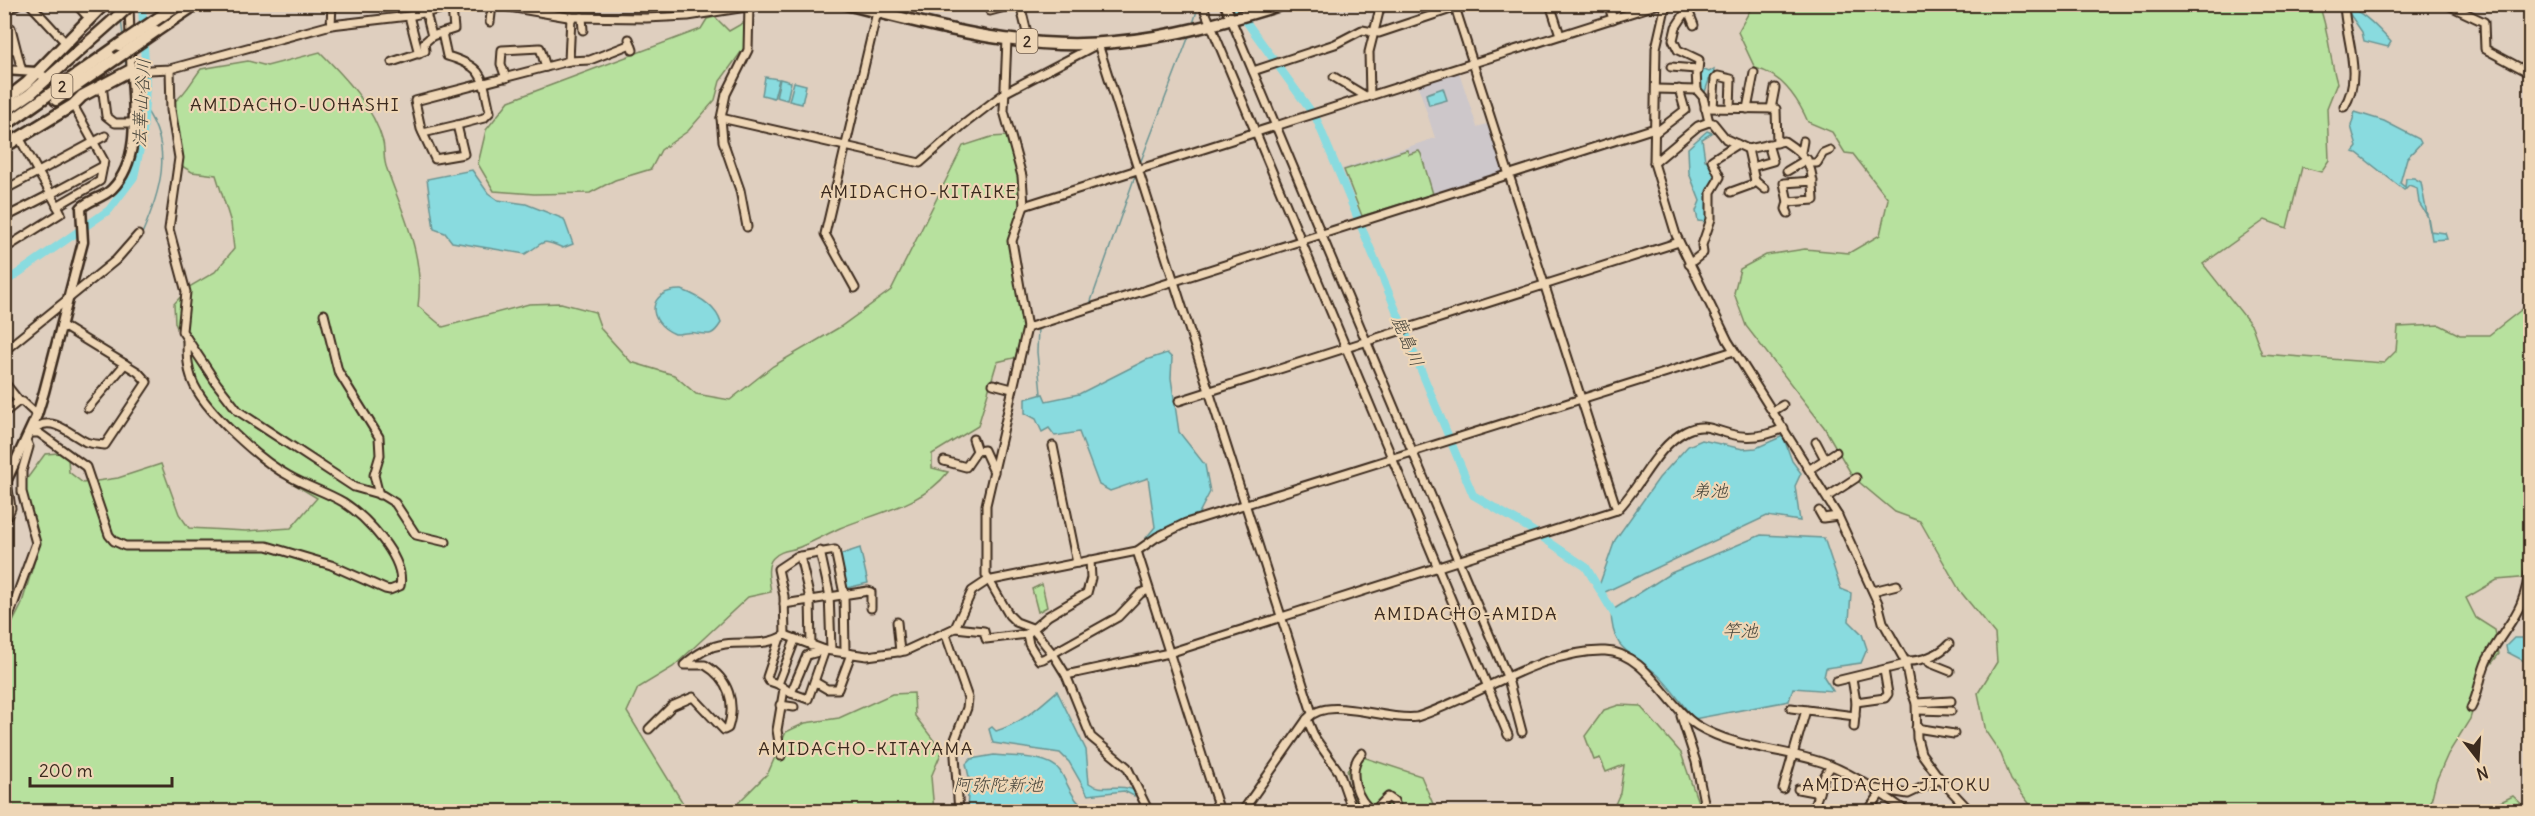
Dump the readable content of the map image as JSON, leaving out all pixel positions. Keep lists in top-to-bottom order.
{
  "streets": {
    "highway": ["2"]
  },
  "districts": [
    "AMIDACHO-UOHASHI",
    "AMIDACHO-KITAIKE",
    "AMIDACHO-AMIDA",
    "AMIDACHO-KITAYAMA",
    "AMIDACHO-JITOKU"
  ],
  "water": [
    "法華山谷川",
    "鹿島川",
    "弟池",
    "竿池",
    "阿弥陀新池"
  ],
  "scale_bar": "200 m",
  "north": "bottom"
}
